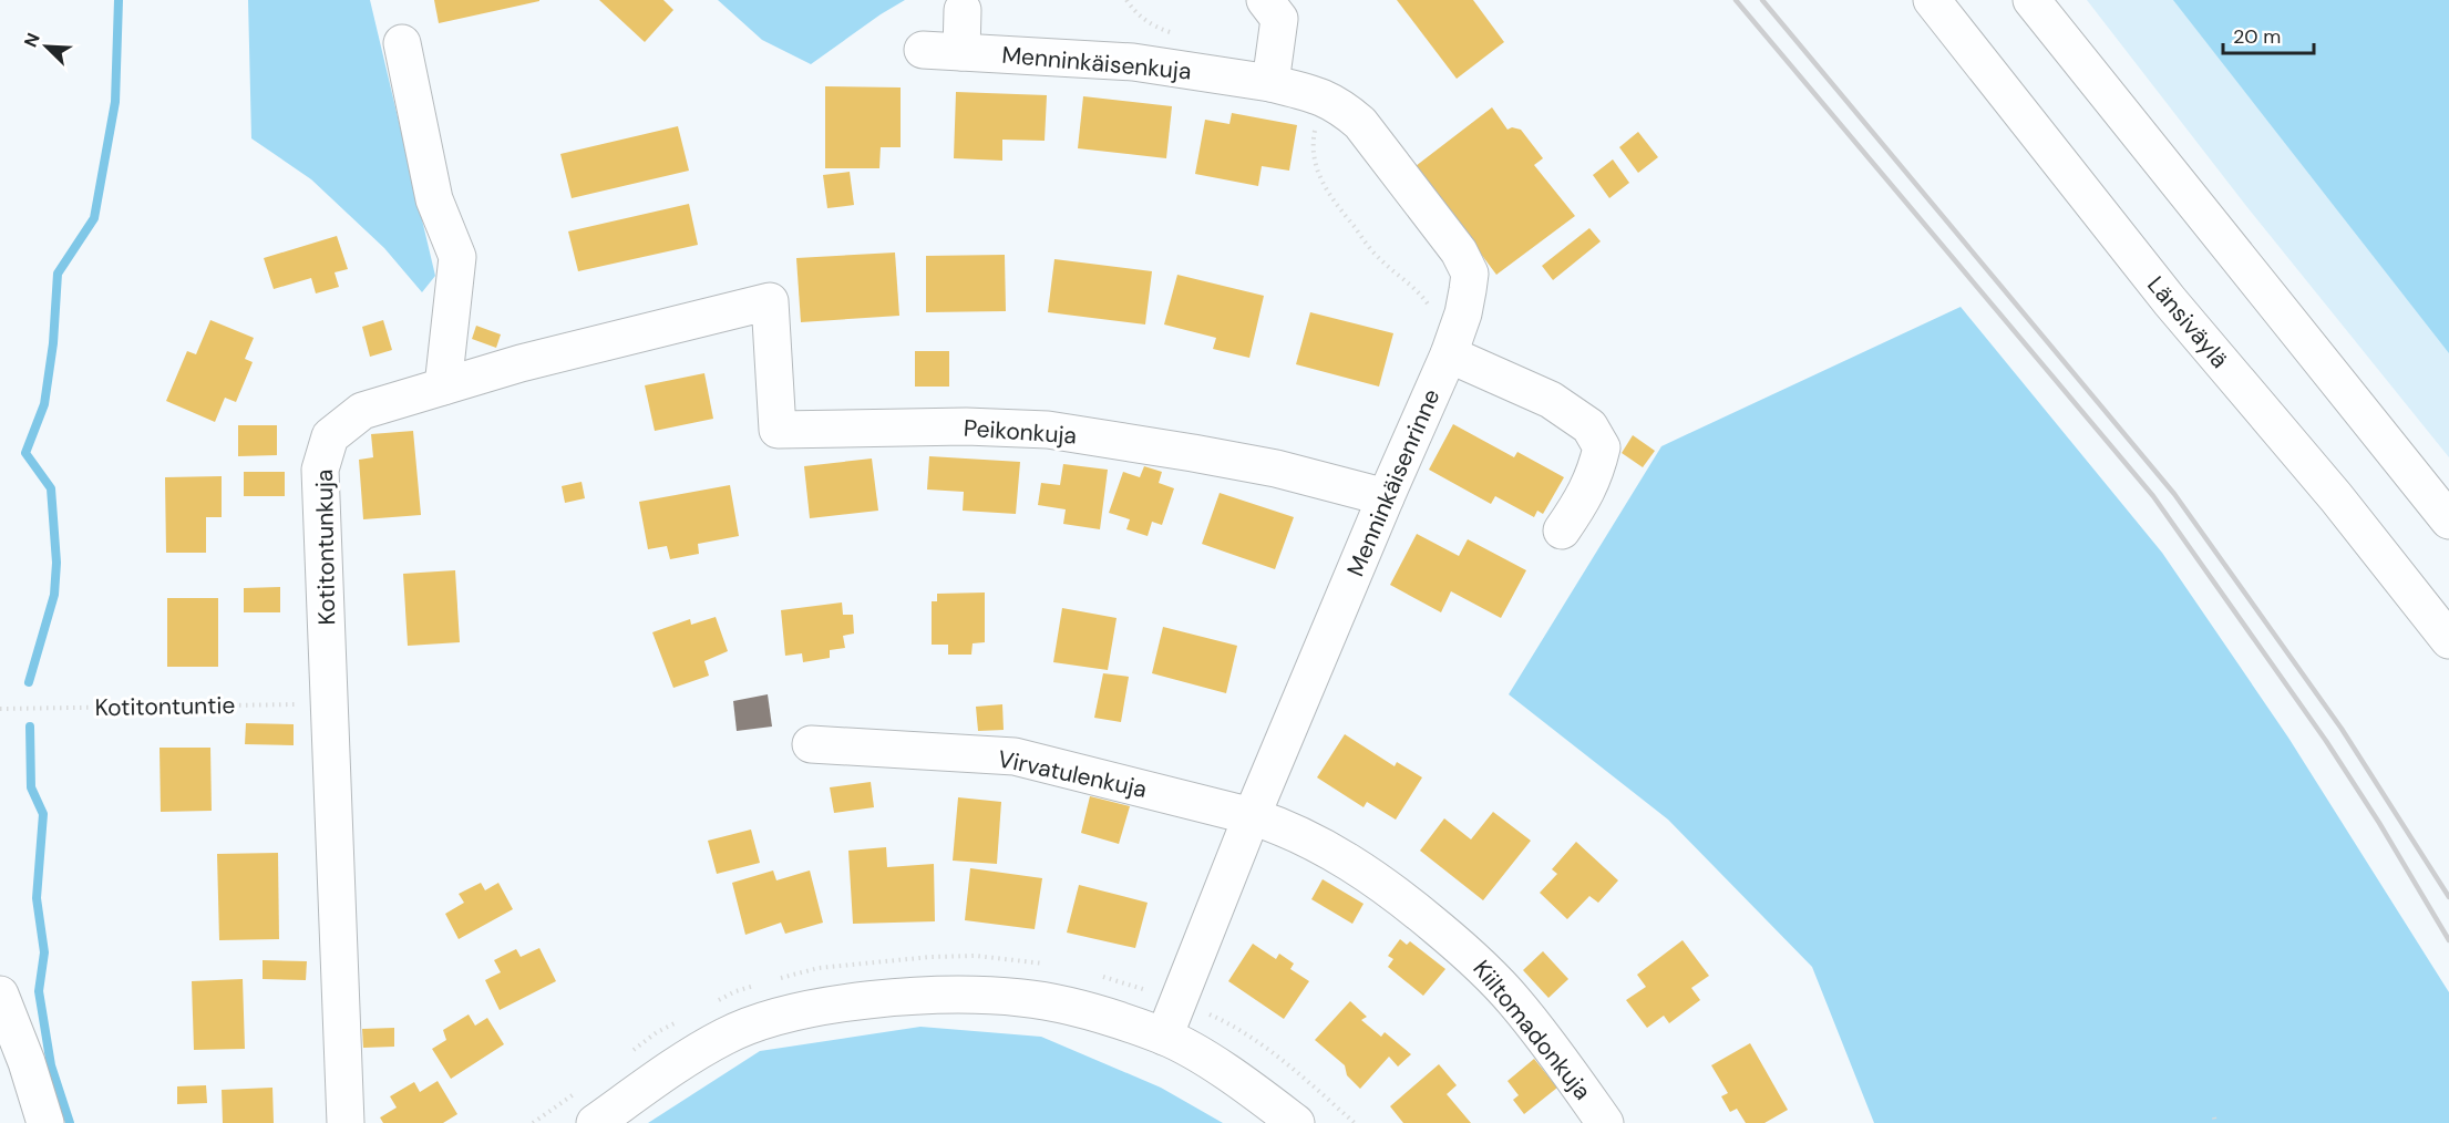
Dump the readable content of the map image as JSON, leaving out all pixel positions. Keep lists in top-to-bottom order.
{
  "streets": {
    "main road": [
      "Menninkäisenkuja",
      "Länsiväylä",
      "Peikonkuja",
      "Menninkäisenrinne",
      "Kotitontunkuja",
      "Virvatulenkuja",
      "Kiiltomadonkuja"
    ],
    "path": ["Kotitontuntie"]
  },
  "crossings": [
    ["Menninkäisenkuja", "Menninkäisenrinne"],
    ["Peikonkuja", "Menninkäisenrinne"],
    ["Peikonkuja", "Kotitontunkuja"],
    ["Menninkäisenrinne", "Virvatulenkuja"],
    ["Menninkäisenrinne", "Kiiltomadonkuja"],
    ["Kotitontunkuja", "Kotitontuntie"],
    ["Virvatulenkuja", "Kiiltomadonkuja"]
  ],
  "scale_bar": "20 m",
  "north": "top left"
}
